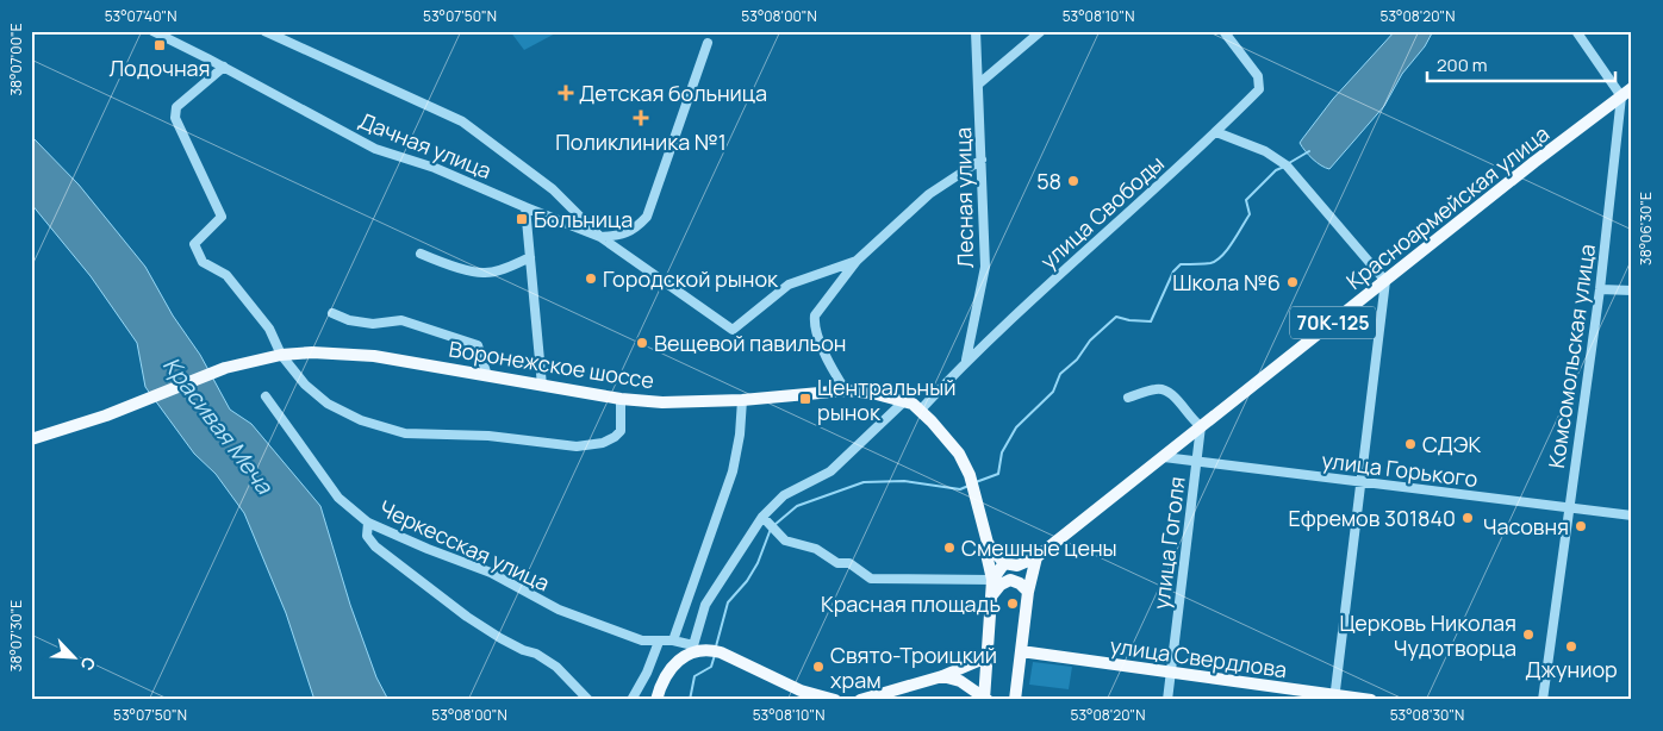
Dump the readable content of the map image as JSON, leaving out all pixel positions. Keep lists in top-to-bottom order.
{
  "streets": {
    "main road": [
      "Красноармейская улица",
      "70К-125",
      "Воронежское шоссе",
      "улица Свердлова"
    ],
    "street": [
      "Дачная улица",
      "Лесная улица",
      "улица Свободы",
      "Комсомольская улица",
      "улица Горького",
      "улица Гоголя",
      "Черкесская улица"
    ]
  },
  "crossings": [
    ["Лесная улица", "улица Свободы"],
    ["Красноармейская улица", "Комсомольская улица"],
    ["Красноармейская улица", "улица Горького"],
    ["Красноармейская улица", "улица Гоголя"],
    ["улица Свободы", "Воронежское шоссе"],
    ["Комсомольская улица", "улица Горького"],
    ["улица Горького", "улица Гоголя"],
    ["улица Гоголя", "улица Свердлова"]
  ],
  "water": ["Красивая Меча"],
  "places": {
    "transit": ["Лодочная", "Больница", "Центральный рынок"],
    "health": ["Детская больница", "Поликлиника №1"],
    "other": [
      "58",
      "Городской рынок",
      "Школа №6",
      "Вещевой павильон",
      "СДЭК",
      "Ефремов 301840",
      "Часовня",
      "Смешные цены",
      "Красная площадь",
      "Церковь Николая Чудотворца",
      "Джуниор",
      "Свято-Троицкий храм"
    ]
  },
  "scale_bar": "200 m",
  "north": "bottom right",
  "coordinates": [
    "53°07'40\"N",
    "53°07'50\"N",
    "53°08'00\"N",
    "53°08'10\"N",
    "53°08'20\"N",
    "38°07'00\"E",
    "38°06'30\"E",
    "38°07'30\"E",
    "53°08'30\"N"
  ]
}
